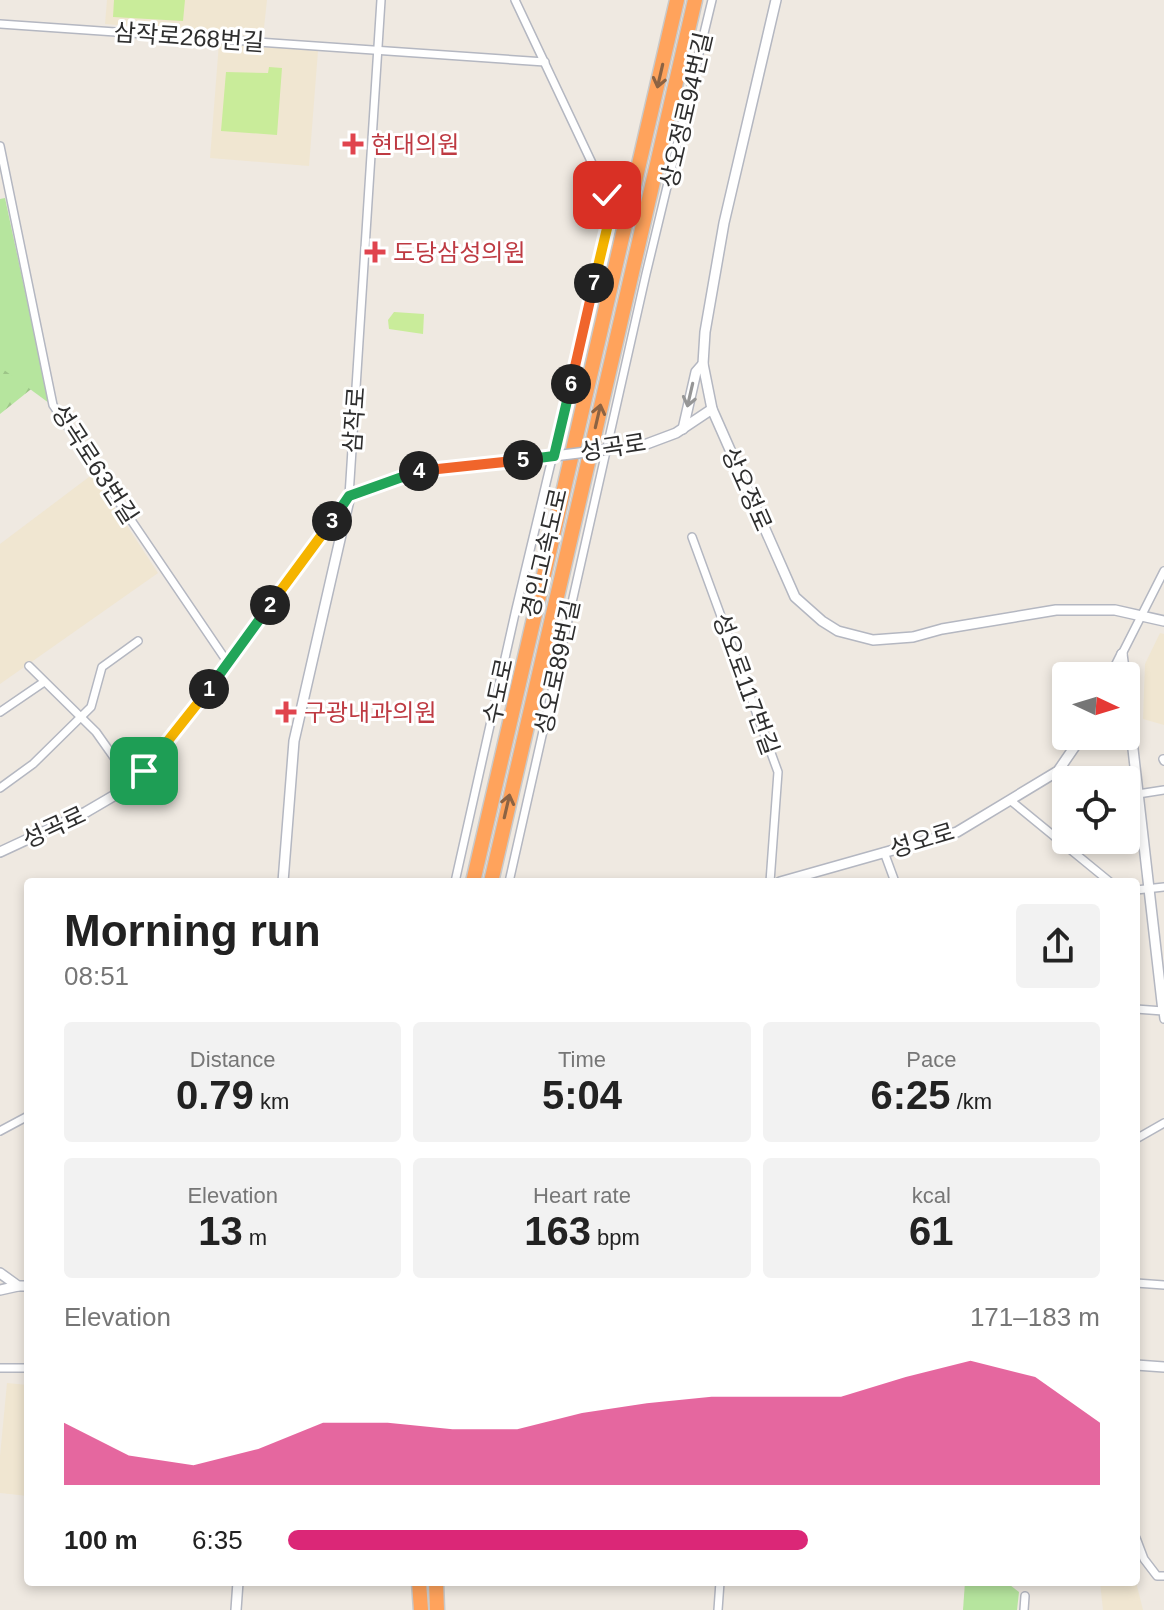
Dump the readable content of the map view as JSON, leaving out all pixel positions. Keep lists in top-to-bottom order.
{
  "streets": {
    "highway": ["경인고속도로"],
    "street": [
      "삼작로268번길",
      "상오정로94번길",
      "삼작로",
      "성곡로",
      "성곡로63번길",
      "상오정로",
      "성오로89번길",
      "성오로117번길",
      "수도로",
      "성오로"
    ]
  },
  "crossings": [
    ["삼작로268번길", "삼작로"],
    ["삼작로268번길", "수도로"],
    ["상오정로94번길", "성오로89번길"],
    ["삼작로", "성곡로"],
    ["성곡로", "성곡로63번길"],
    ["성곡로", "상오정로"],
    ["성곡로", "수도로"]
  ],
  "places": {
    "health": ["현대의원", "도당삼성의원", "구광내과의원"]
  },
  "north": "right",
  "page": {
    "pins": [
      "7",
      "6",
      "5",
      "4",
      "3",
      "2",
      "1"
    ],
    "heading": ["Morning run", "08:51"],
    "stats": [
      ["Distance", "0.79 km"],
      ["Time", "5:04"],
      ["Pace", "6:25 /km"],
      ["Elevation", "13 m"],
      ["Heart rate", "163 bpm"],
      ["kcal", "61"]
    ],
    "chart": ["Elevation", "171–183 m"],
    "list": [
      {
        "name": "100 m",
        "note": "6:35"
      }
    ]
  }
}
